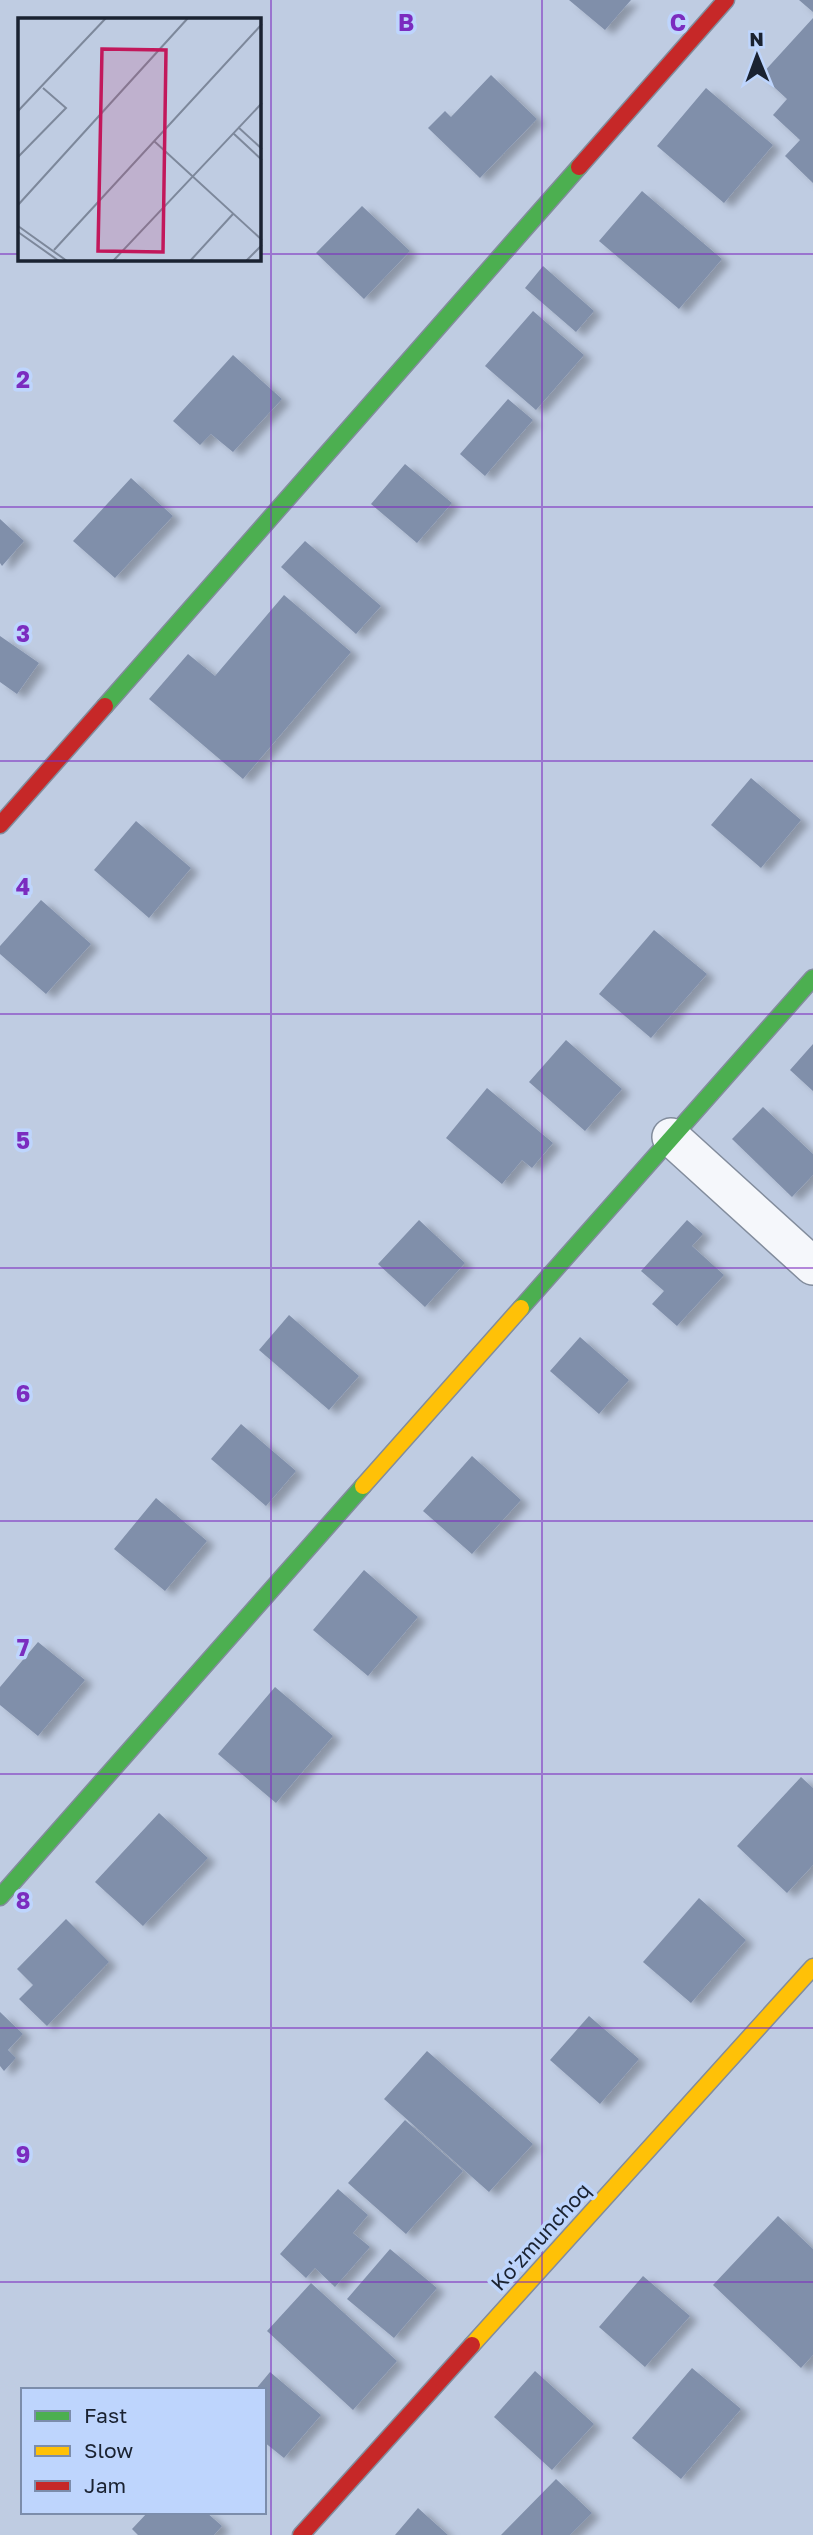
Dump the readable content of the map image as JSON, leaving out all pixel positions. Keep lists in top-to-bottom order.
{
  "streets": {
    "street": ["Ko'zmunchoq"]
  },
  "legend": ["Fast", "Slow", "Jam"],
  "north": "top",
  "grid": {
    "columns": ["B", "C"],
    "rows": [
      "2",
      "3",
      "4",
      "5",
      "6",
      "7",
      "8",
      "9"
    ]
  }
}
